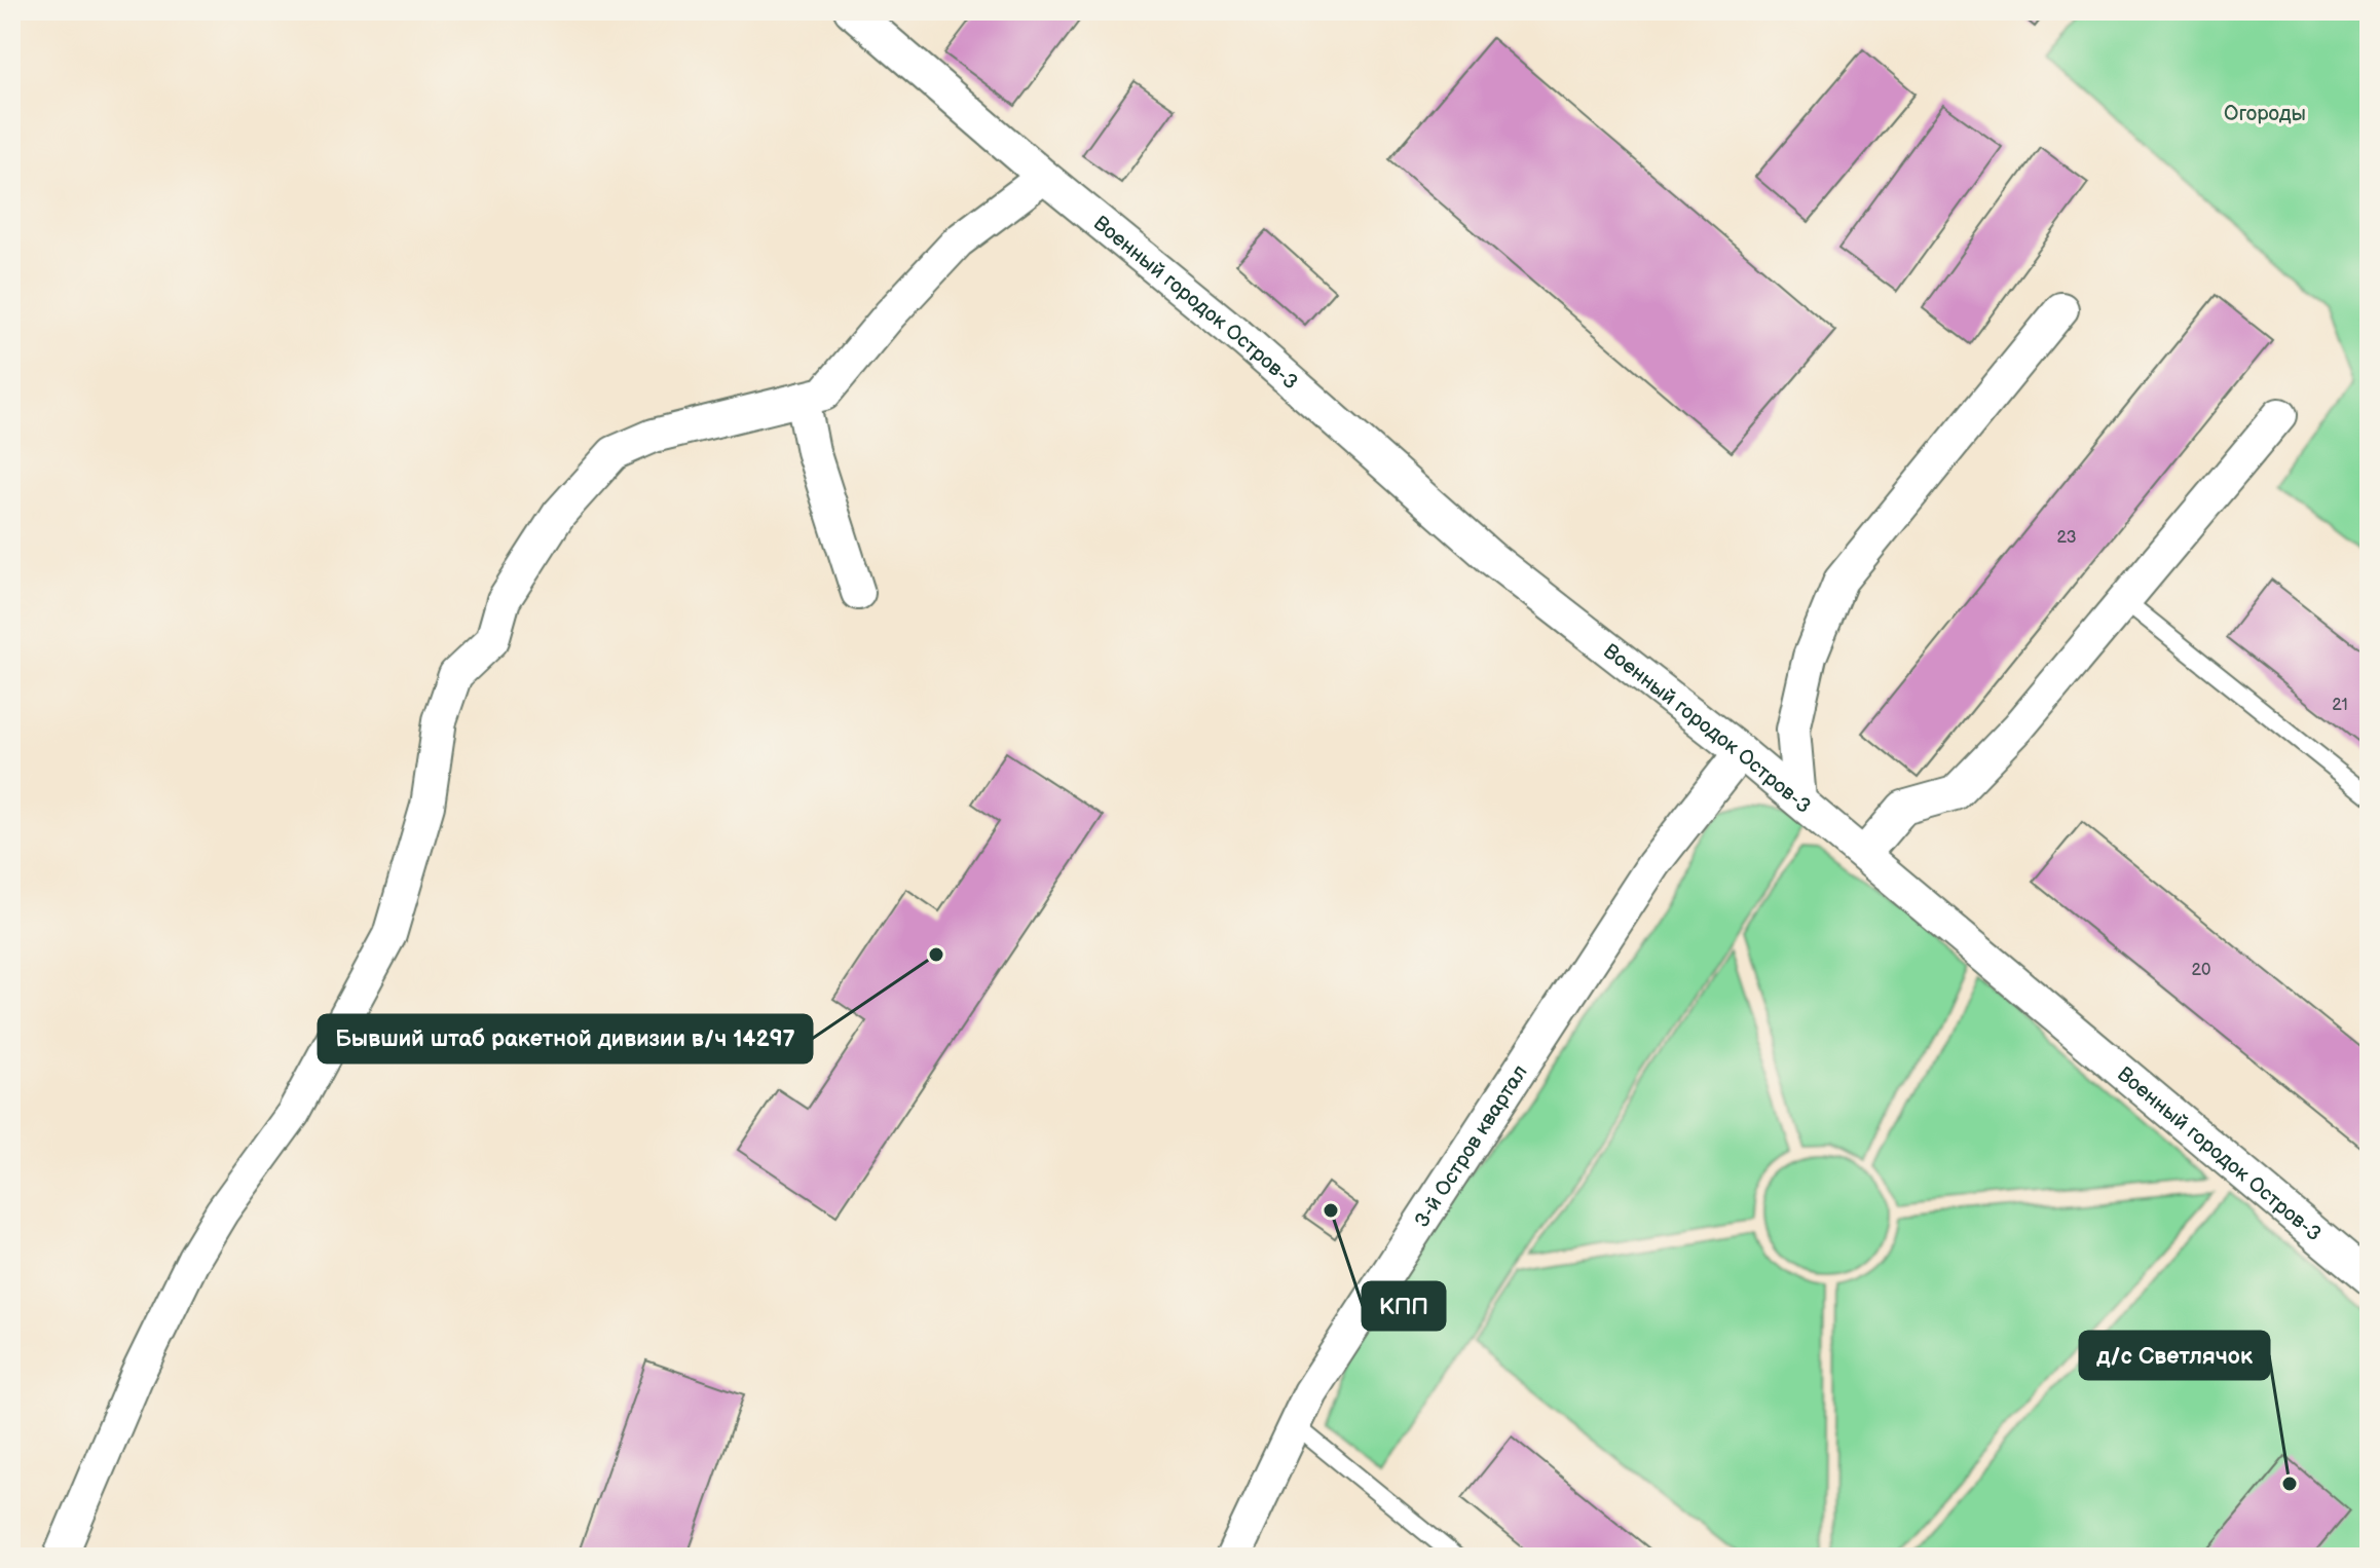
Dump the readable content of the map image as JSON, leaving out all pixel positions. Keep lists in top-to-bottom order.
{
  "streets": {
    "street": ["Военный городок Остров-3", "3-й Остров квартал"]
  },
  "crossings": [
    ["Военный городок Остров-3", "3-й Остров квартал"]
  ],
  "parks": ["Огороды"],
  "places": ["Бывший штаб ракетной дивизии в/ч 14297", "КПП", "д/с Светлячок"],
  "house_numbers": ["23", "21", "20"]
}
